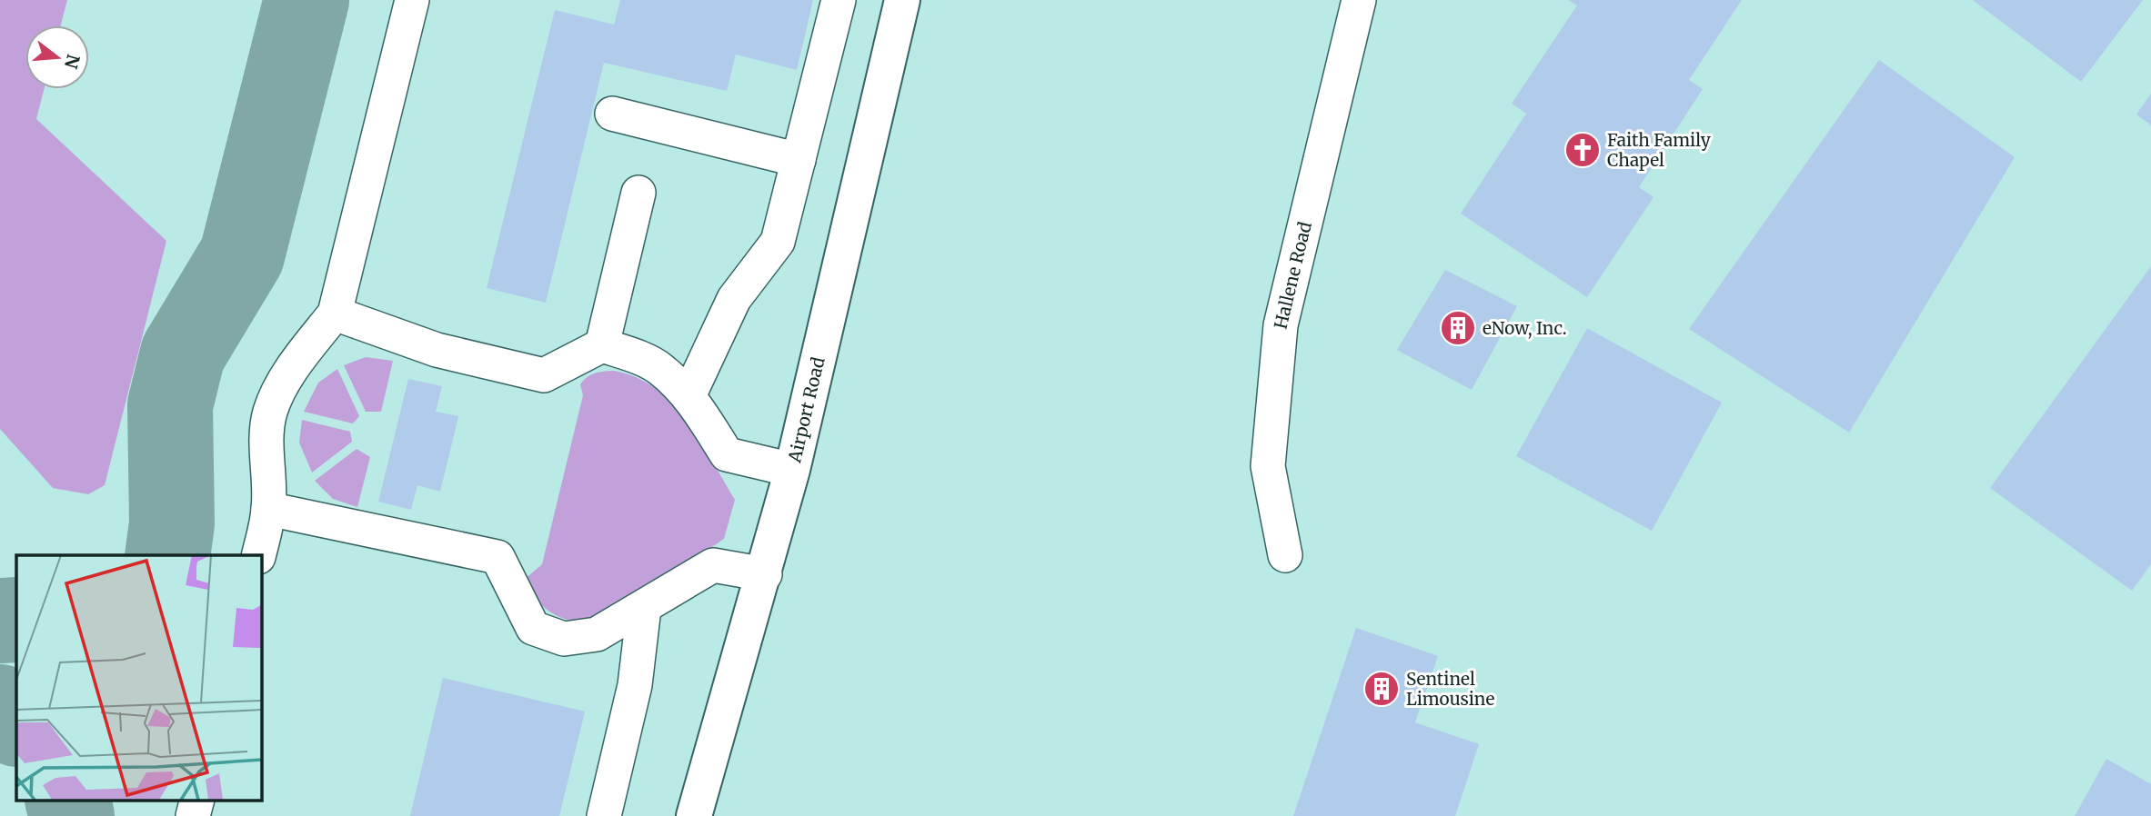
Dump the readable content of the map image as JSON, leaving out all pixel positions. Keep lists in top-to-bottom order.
{
  "streets": {
    "main road": ["Airport Road"],
    "street": ["Hallene Road"]
  },
  "places": {
    "church": ["Faith Family Chapel"],
    "building": ["eNow, Inc.", "Sentinel Limousine"]
  },
  "north": "right"
}
